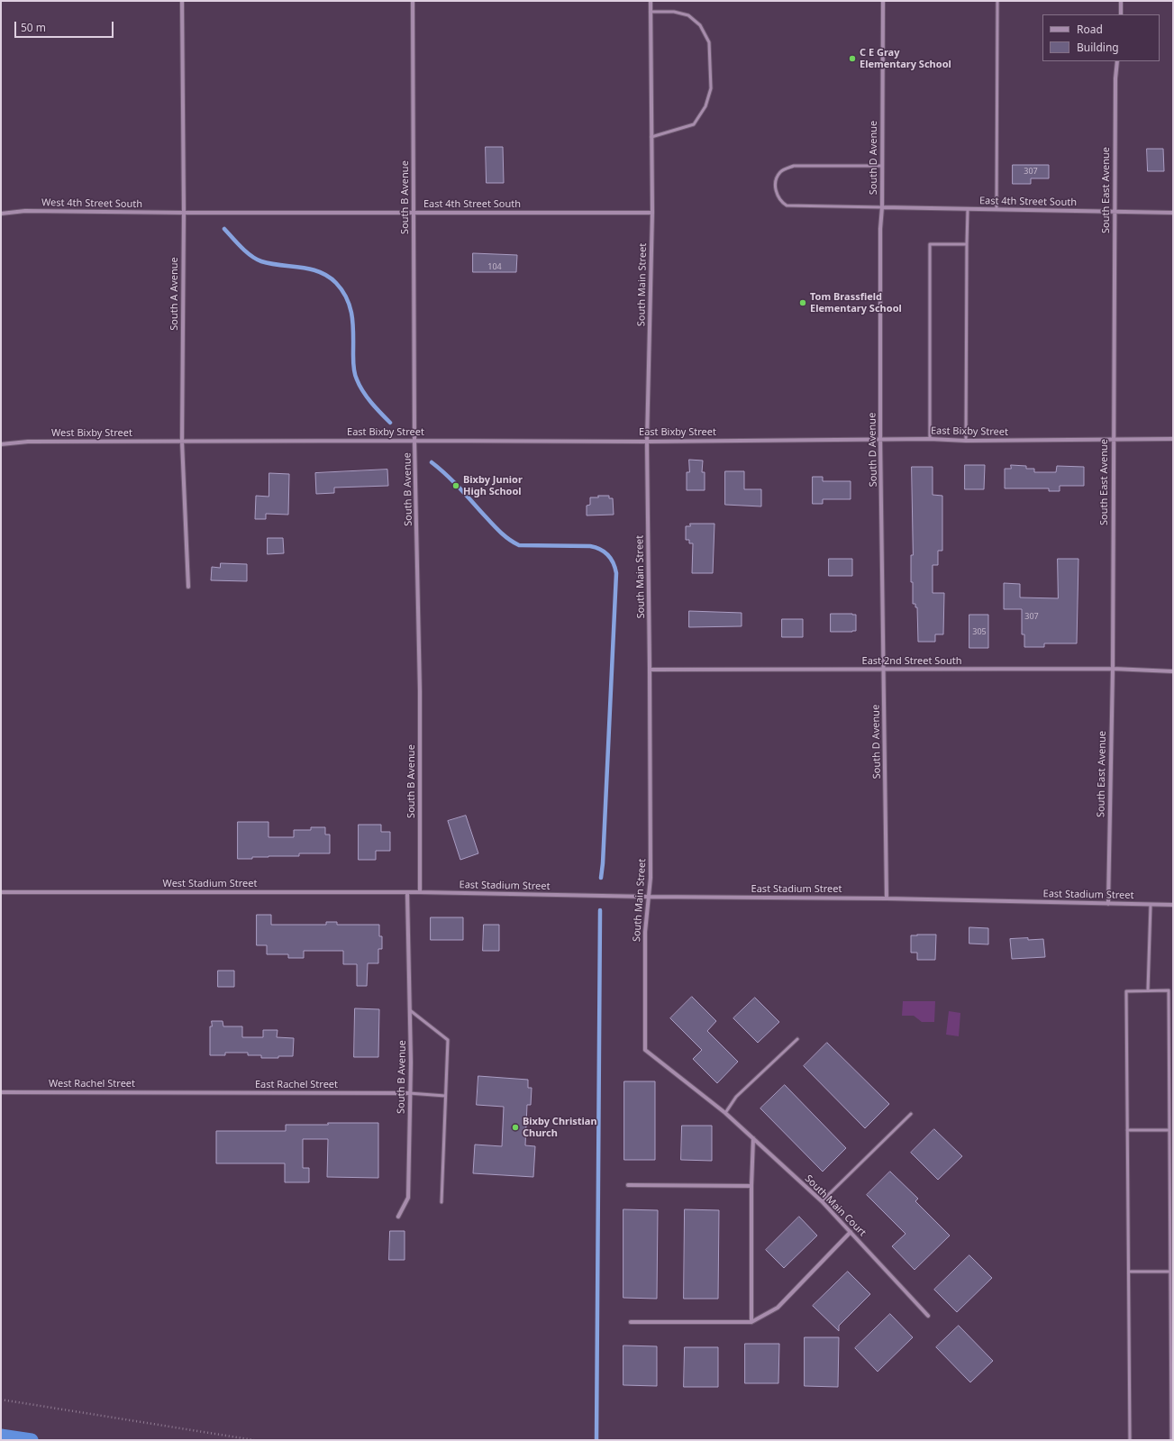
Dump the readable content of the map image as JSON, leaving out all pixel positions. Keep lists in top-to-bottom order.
{
  "streets": {
    "street": [
      "South D Avenue",
      "South East Avenue",
      "South B Avenue",
      "East 4th Street South",
      "West 4th Street South",
      "South Main Street",
      "South A Avenue",
      "East Bixby Street",
      "West Bixby Street",
      "East 2nd Street South",
      "West Stadium Street",
      "East Stadium Street",
      "West Rachel Street",
      "East Rachel Street",
      "South Main Court"
    ]
  },
  "crossings": [
    ["South D Avenue", "East 4th Street South"],
    ["South D Avenue", "East Bixby Street"],
    ["South D Avenue", "East 2nd Street South"],
    ["South D Avenue", "East Stadium Street"],
    ["South East Avenue", "East 4th Street South"],
    ["South East Avenue", "East Bixby Street"],
    ["South East Avenue", "East 2nd Street South"],
    ["South East Avenue", "East Stadium Street"],
    ["South B Avenue", "East 4th Street South"],
    ["South B Avenue", "East Bixby Street"],
    ["South B Avenue", "West Stadium Street"],
    ["South B Avenue", "East Stadium Street"],
    ["South B Avenue", "East Rachel Street"],
    ["East 4th Street South", "West 4th Street South"],
    ["East 4th Street South", "South Main Street"],
    ["East 4th Street South", "South A Avenue"],
    ["West 4th Street South", "South A Avenue"],
    ["South Main Street", "East Bixby Street"],
    ["South Main Street", "East 2nd Street South"],
    ["South Main Street", "East Stadium Street"],
    ["South Main Street", "South Main Court"],
    ["South A Avenue", "East Bixby Street"],
    ["South A Avenue", "West Bixby Street"],
    ["East Bixby Street", "West Bixby Street"],
    ["West Stadium Street", "East Stadium Street"],
    ["West Rachel Street", "East Rachel Street"]
  ],
  "places": [
    "C E Gray Elementary School",
    "Tom Brassfield Elementary School",
    "Bixby Junior High School",
    "Bixby Christian Church"
  ],
  "house_numbers": [
    "307",
    "104",
    "307",
    "305"
  ],
  "legend": ["Road", "Building"],
  "scale_bar": "50 m"
}
